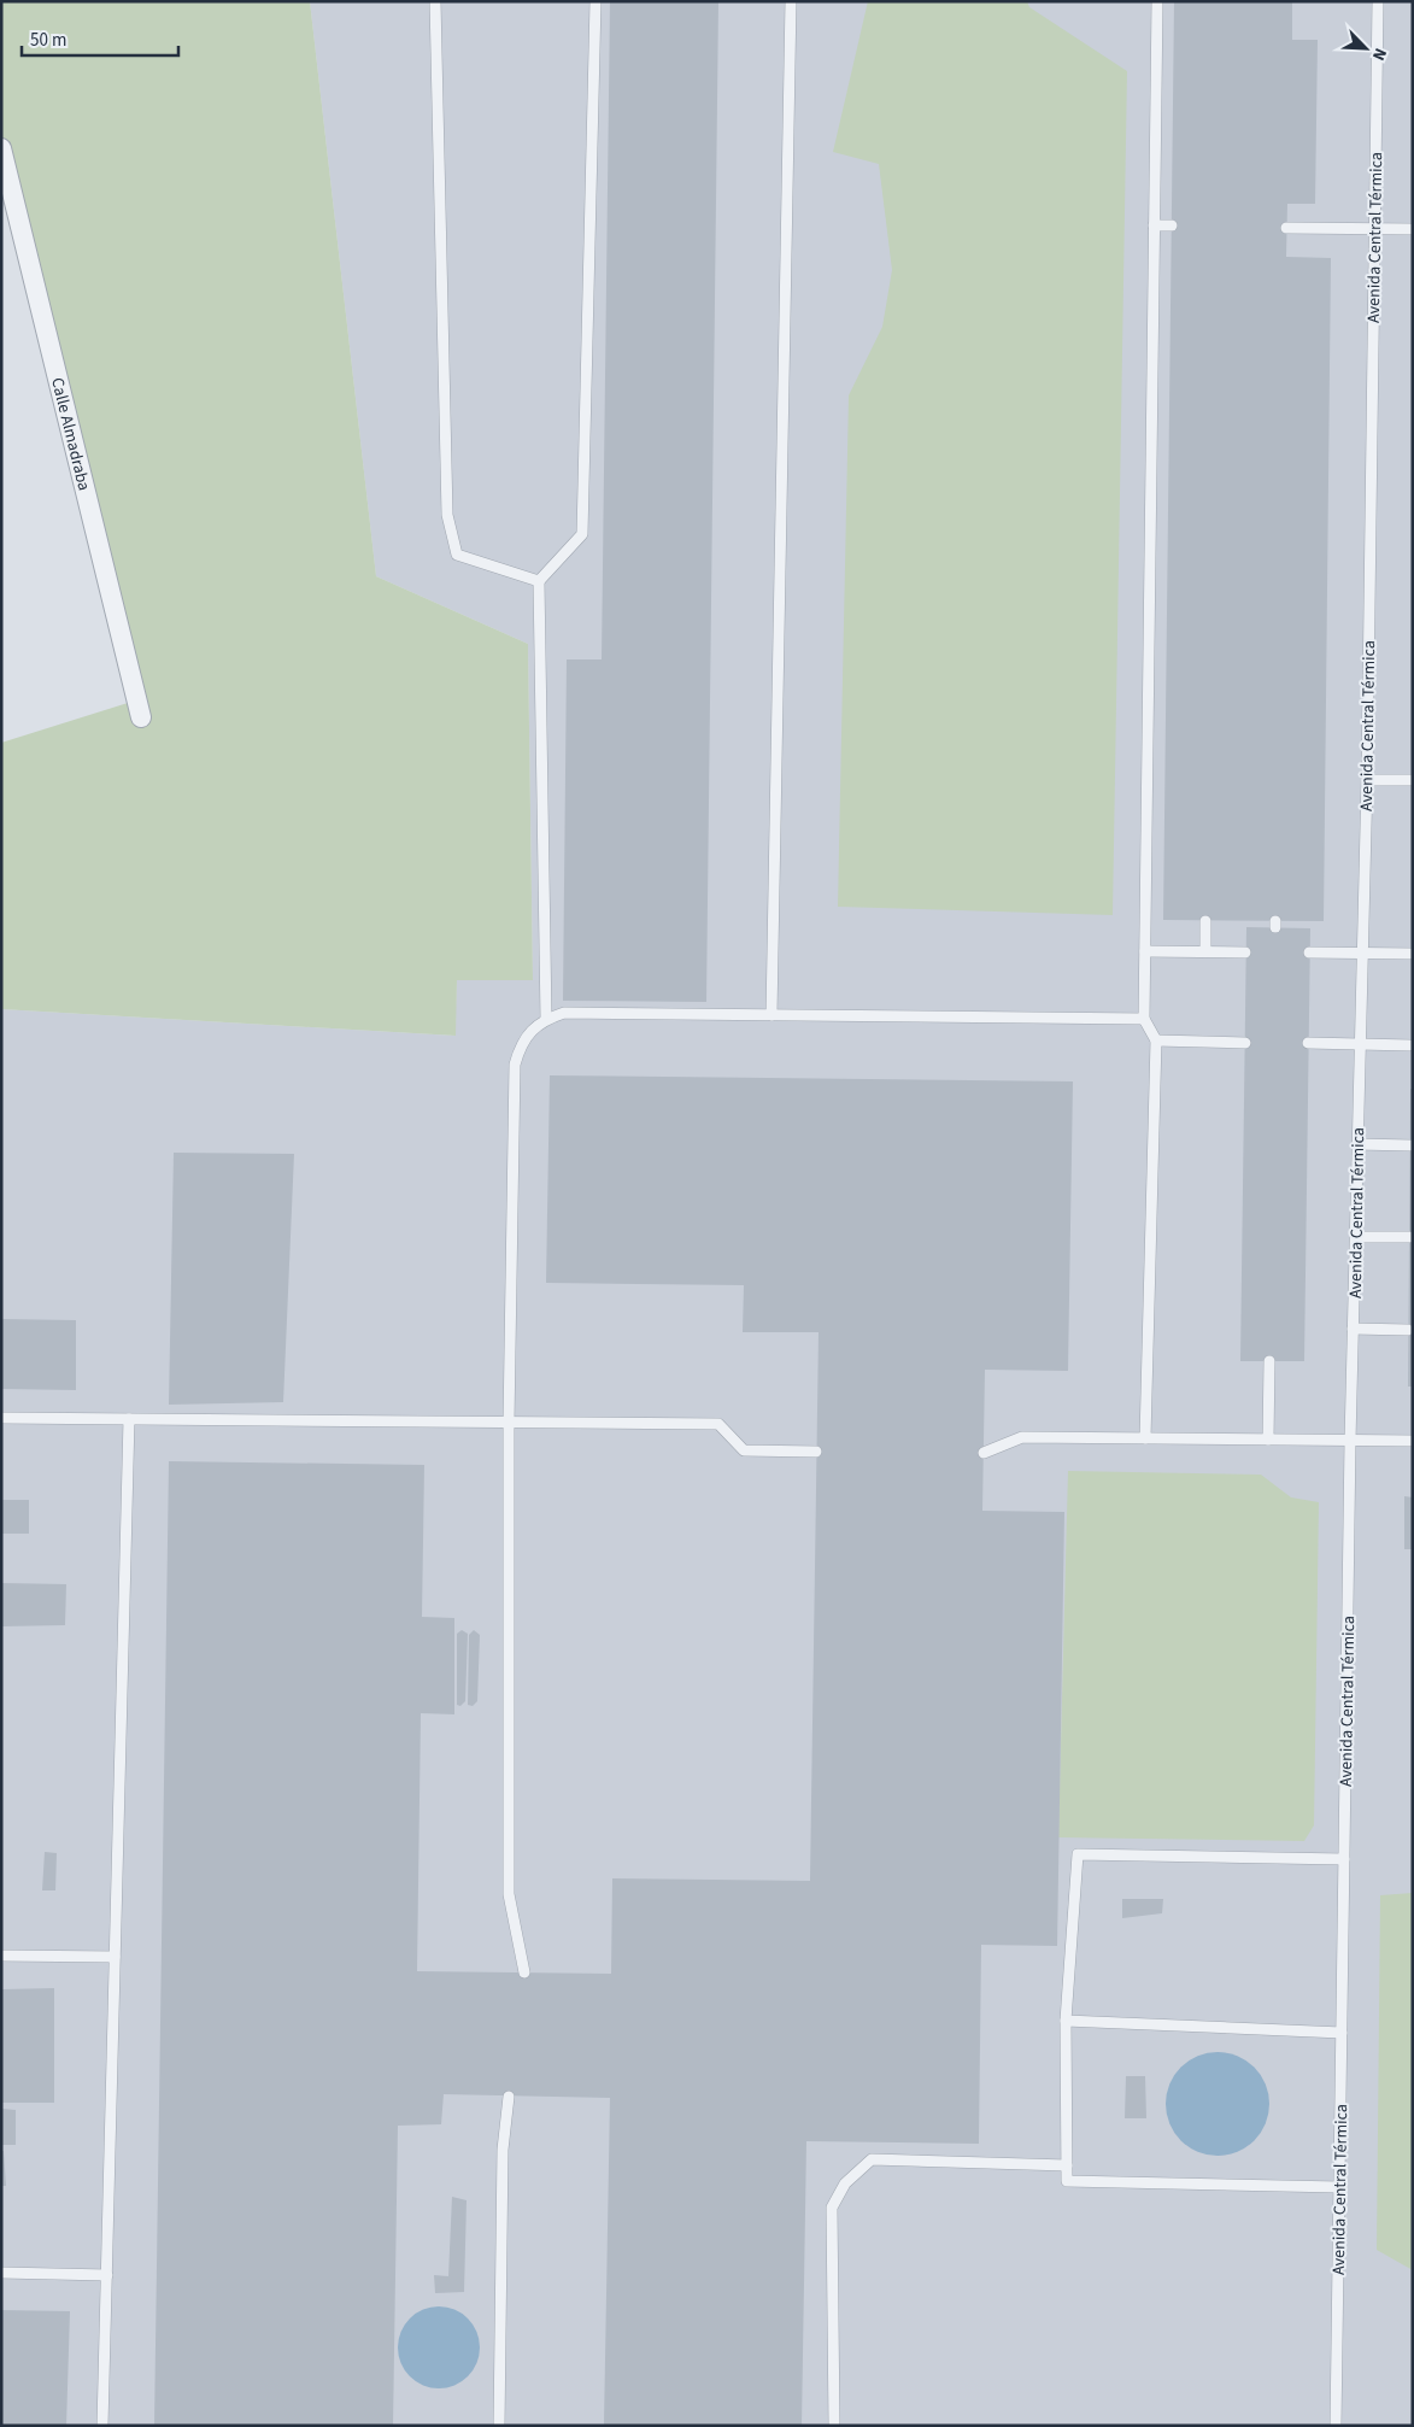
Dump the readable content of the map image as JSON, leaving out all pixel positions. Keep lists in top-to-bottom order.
{
  "streets": {
    "street": ["Calle Almadraba"],
    "lane": ["Avenida Central Térmica"]
  },
  "scale_bar": "50 m",
  "north": "bottom right"
}
